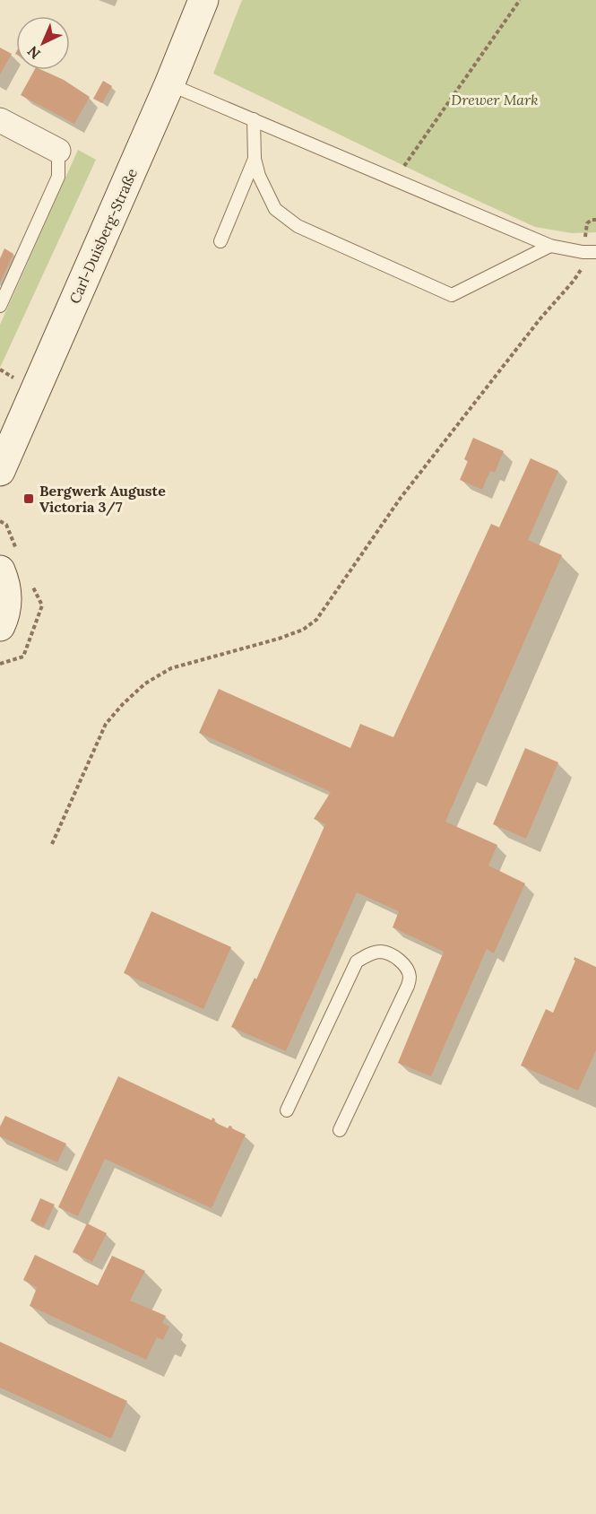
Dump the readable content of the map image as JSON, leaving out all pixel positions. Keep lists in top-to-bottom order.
{
  "streets": {
    "main road": ["Carl-Duisberg-Straße"]
  },
  "parks": ["Drewer Mark"],
  "places": {
    "transit": ["Bergwerk Auguste Victoria 3/7"]
  },
  "north": "bottom left"
}
